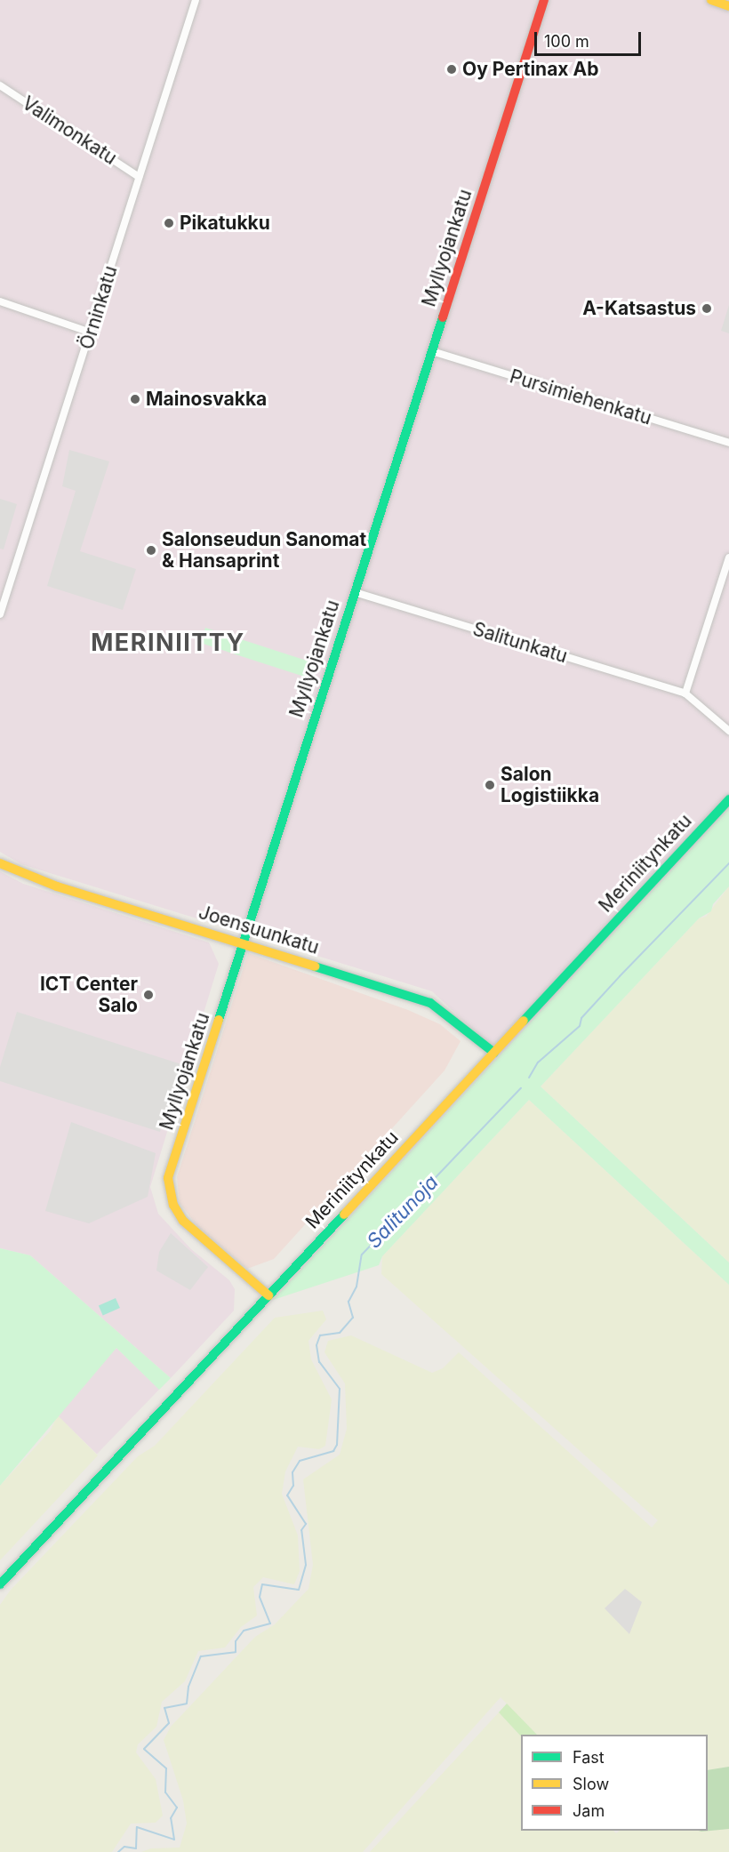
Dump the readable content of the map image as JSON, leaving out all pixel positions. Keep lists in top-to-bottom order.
{
  "streets": {
    "street": [
      "Valimonkatu",
      "Myllyojankatu",
      "Örninkatu",
      "Pursimiehenkatu",
      "Salitunkatu",
      "Meriniitynkatu",
      "Joensuunkatu"
    ]
  },
  "crossings": [
    ["Valimonkatu", "Örninkatu"],
    ["Myllyojankatu", "Pursimiehenkatu"],
    ["Myllyojankatu", "Salitunkatu"],
    ["Myllyojankatu", "Meriniitynkatu"],
    ["Myllyojankatu", "Joensuunkatu"],
    ["Meriniitynkatu", "Joensuunkatu"]
  ],
  "districts": ["MERINIITTY"],
  "water": ["Salitunoja"],
  "places": [
    "Oy Pertinax Ab",
    "Pikatukku",
    "A-Katsastus",
    "Mainosvakka",
    "Salonseudun Sanomat & Hansaprint",
    "Salon Logistiikka",
    "ICT Center Salo"
  ],
  "legend": ["Fast", "Slow", "Jam"],
  "scale_bar": "100 m"
}
